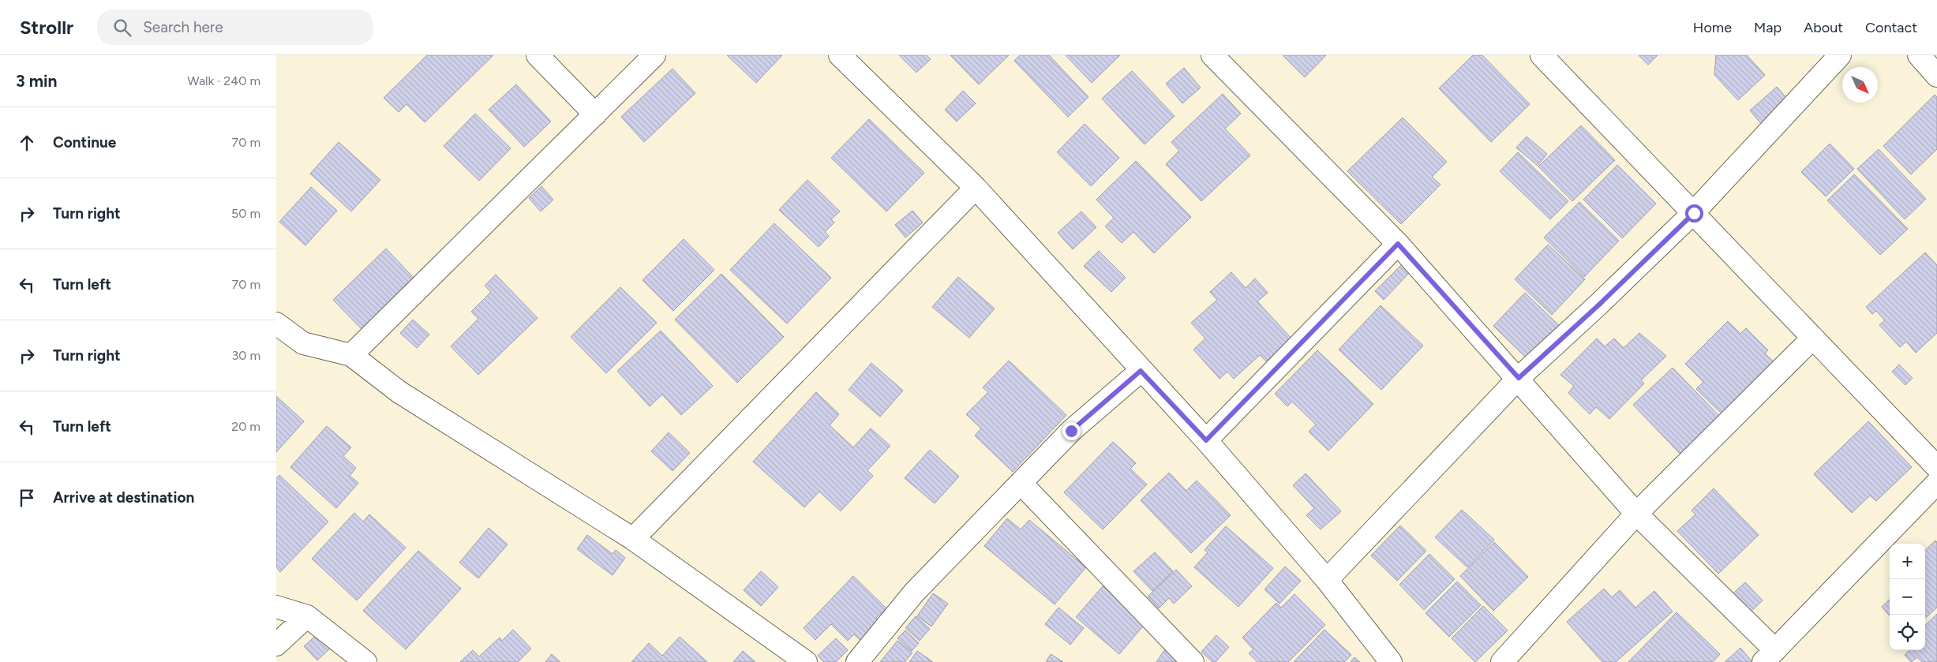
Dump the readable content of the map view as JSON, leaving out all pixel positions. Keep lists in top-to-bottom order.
{
  "north": "bottom right",
  "page": {
    "header": "Strollr",
    "search": "Search here",
    "nav": [
      "Home",
      "Map",
      "About",
      "Contact"
    ],
    "heading": ["3 min", "Walk · 240 m"],
    "list": [
      ["Continue", "70 m"],
      ["Turn right", "50 m"],
      ["Turn left", "70 m"],
      ["Turn right", "30 m"],
      ["Turn left", "20 m"],
      "Arrive at destination"
    ],
    "map_buttons": ["+", "−"]
  }
}
